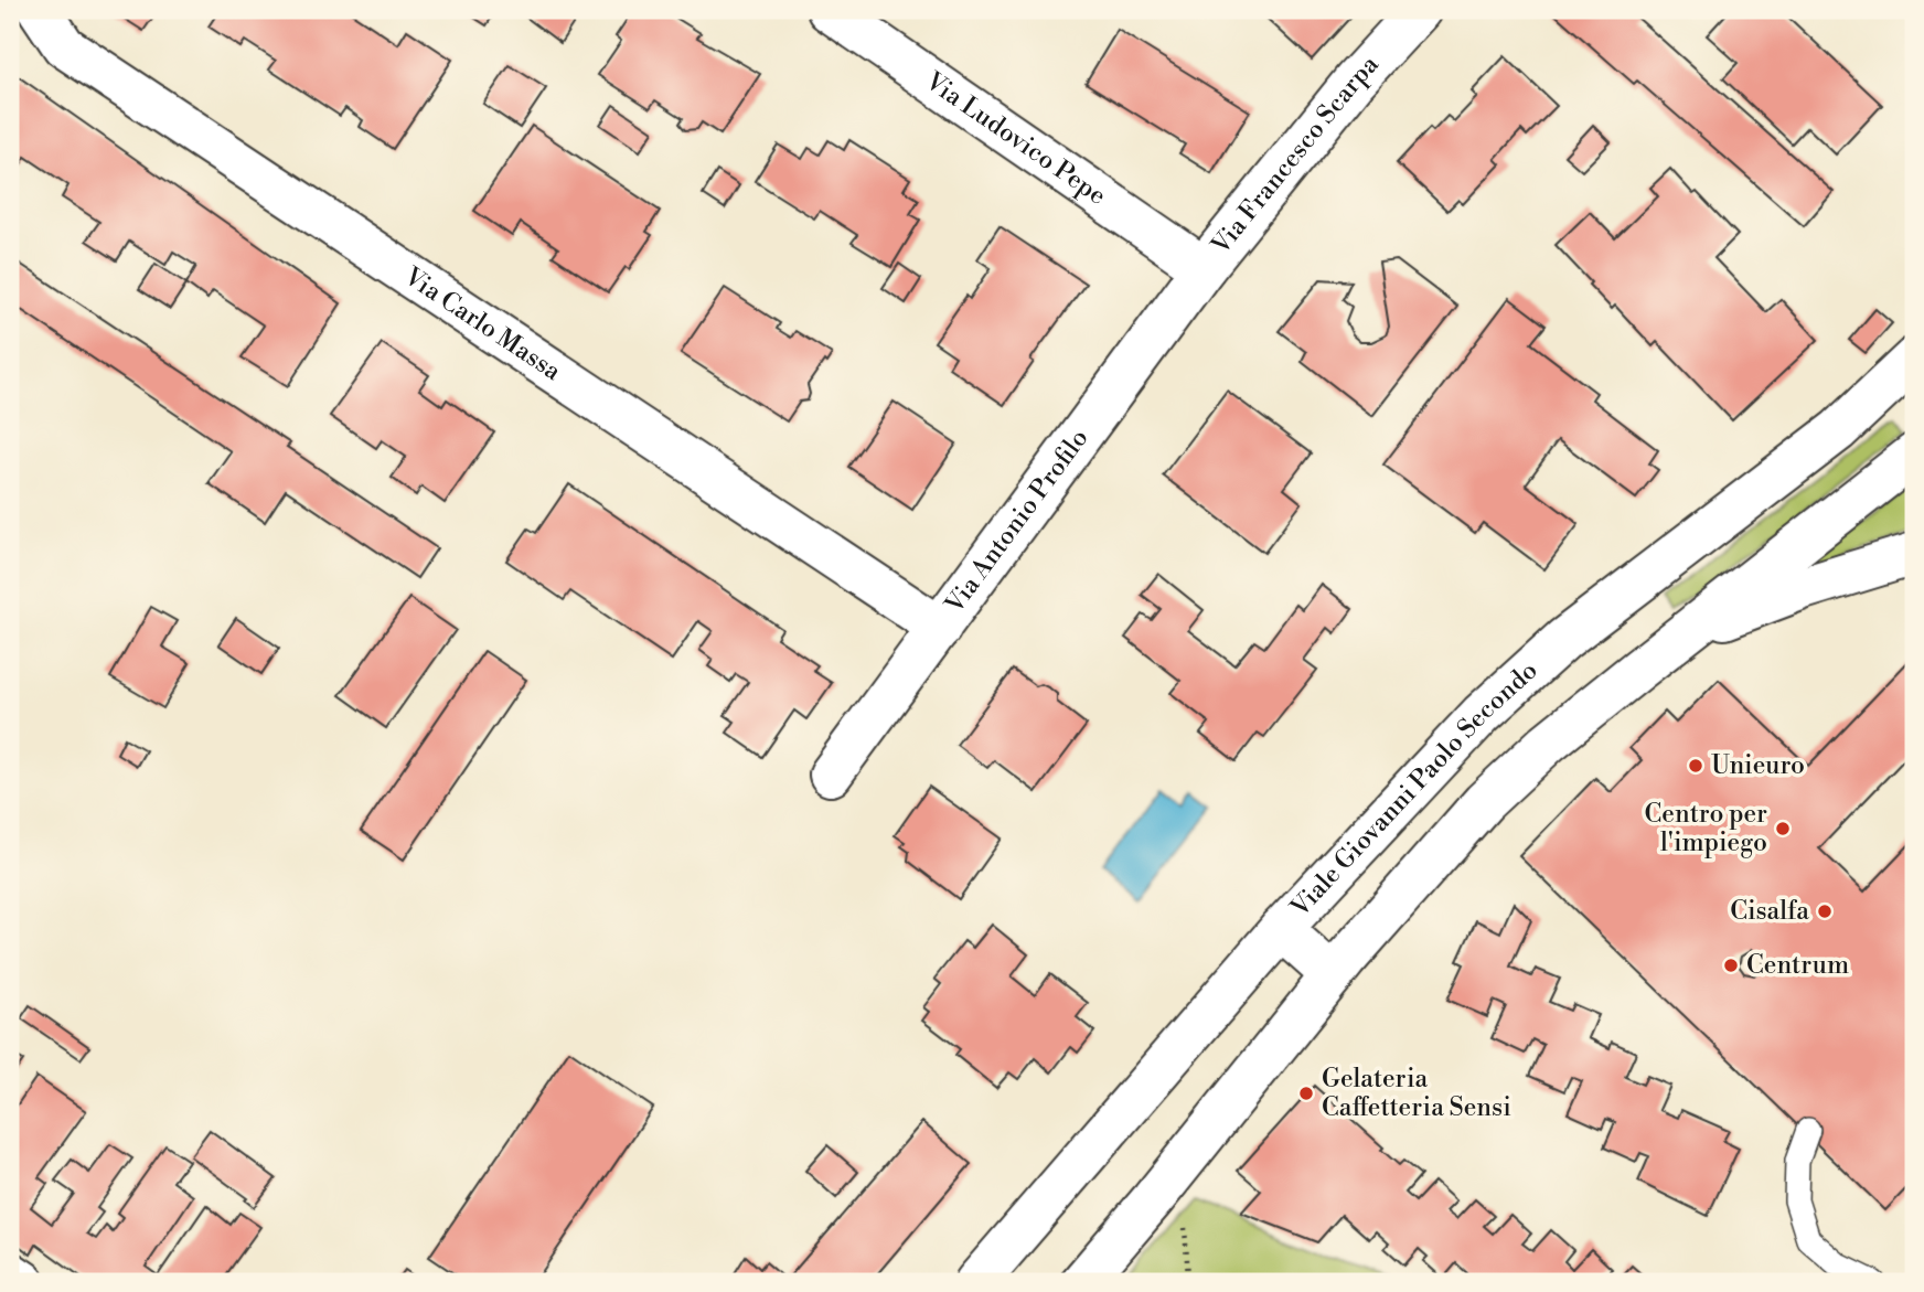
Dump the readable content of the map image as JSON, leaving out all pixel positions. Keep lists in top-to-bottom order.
{
  "streets": {
    "street": [
      "Via Ludovico Pepe",
      "Via Francesco Scarpa",
      "Via Carlo Massa",
      "Via Antonio Profilo",
      "Viale Giovanni Paolo Secondo"
    ]
  },
  "crossings": [
    ["Via Ludovico Pepe", "Via Francesco Scarpa"],
    ["Via Ludovico Pepe", "Via Antonio Profilo"],
    ["Via Francesco Scarpa", "Via Antonio Profilo"],
    ["Via Carlo Massa", "Via Antonio Profilo"]
  ],
  "places": [
    "Unieuro",
    "Centro per l'impiego",
    "Cisalfa",
    "Centrum",
    "Gelateria Caffetteria Sensi"
  ]
}
